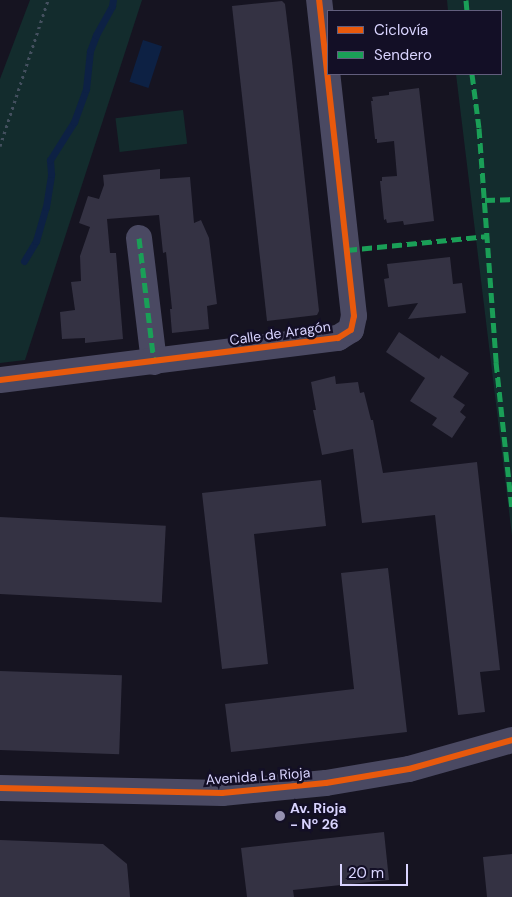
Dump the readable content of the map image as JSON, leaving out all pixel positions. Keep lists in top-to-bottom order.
{
  "streets": {
    "street": ["Calle de Aragón", "Avenida La Rioja"]
  },
  "places": ["Av. Rioja - Nº 26"],
  "legend": ["Ciclovía", "Sendero"],
  "scale_bar": "20 m"
}
